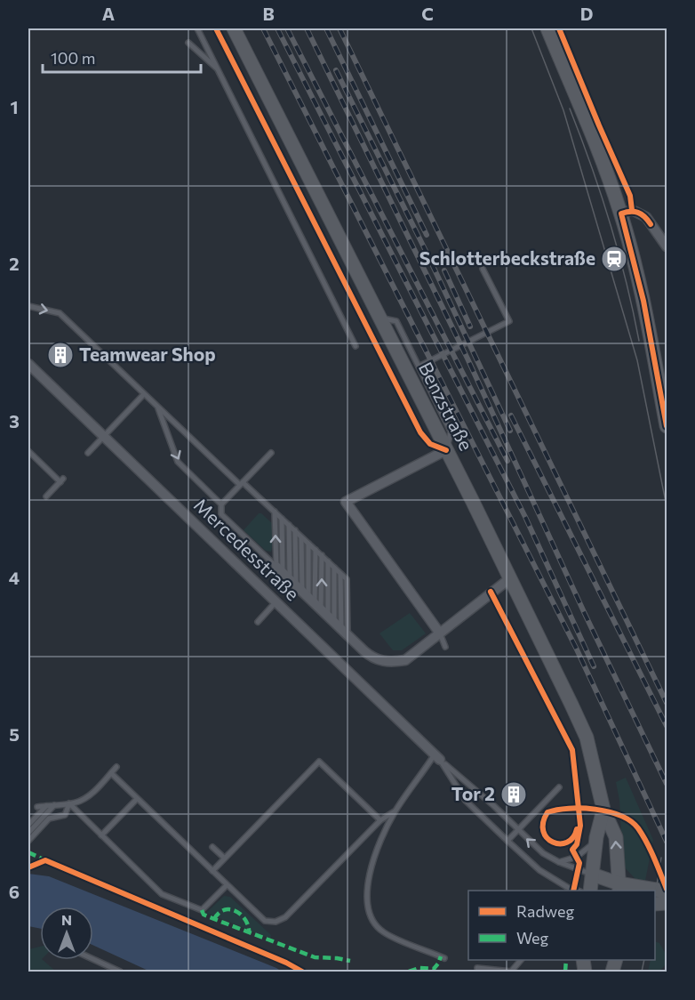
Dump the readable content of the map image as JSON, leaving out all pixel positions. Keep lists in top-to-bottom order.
{
  "streets": {
    "main road": ["Benzstraße"],
    "street": ["Mercedesstraße"]
  },
  "crossings": [
    ["Benzstraße", "Mercedesstraße"]
  ],
  "places": {
    "station": ["Schlotterbeckstraße"],
    "building": ["Teamwear Shop", "Tor 2"]
  },
  "legend": ["Radweg", "Weg"],
  "scale_bar": "100 m",
  "north": "top",
  "grid": {
    "columns": [
      "A",
      "B",
      "C",
      "D"
    ],
    "rows": [
      "1",
      "2",
      "3",
      "4",
      "5",
      "6"
    ]
  }
}
